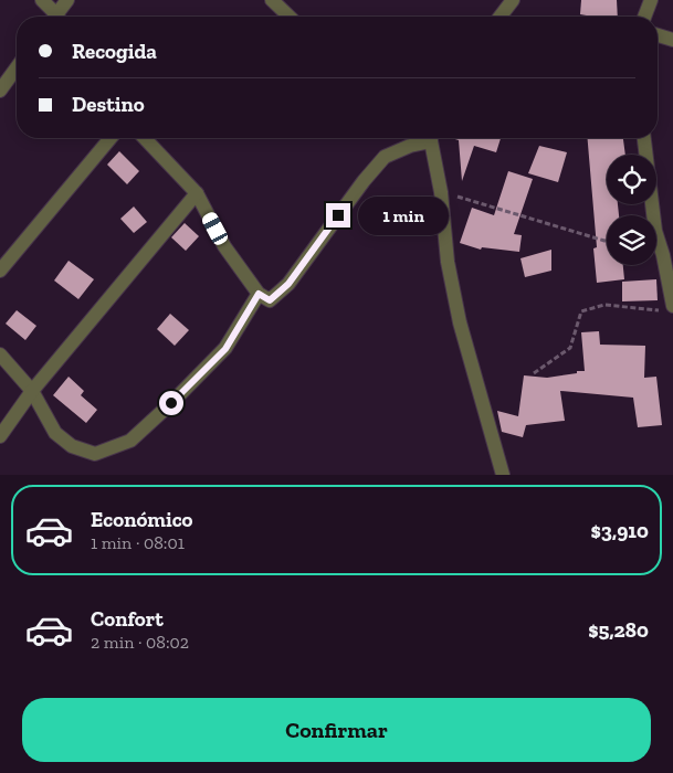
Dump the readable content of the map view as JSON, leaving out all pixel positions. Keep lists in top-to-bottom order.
{
  "page": {
    "banner": ["Recogida", "Destino"],
    "bubble": "1 min",
    "list": [
      {
        "name": "Económico",
        "note": "1 min · 08:01",
        "value": "$3,910"
      },
      {
        "name": "Confort",
        "note": "2 min · 08:02",
        "value": "$5,280"
      }
    ],
    "buttons": "Confirmar"
  }
}
